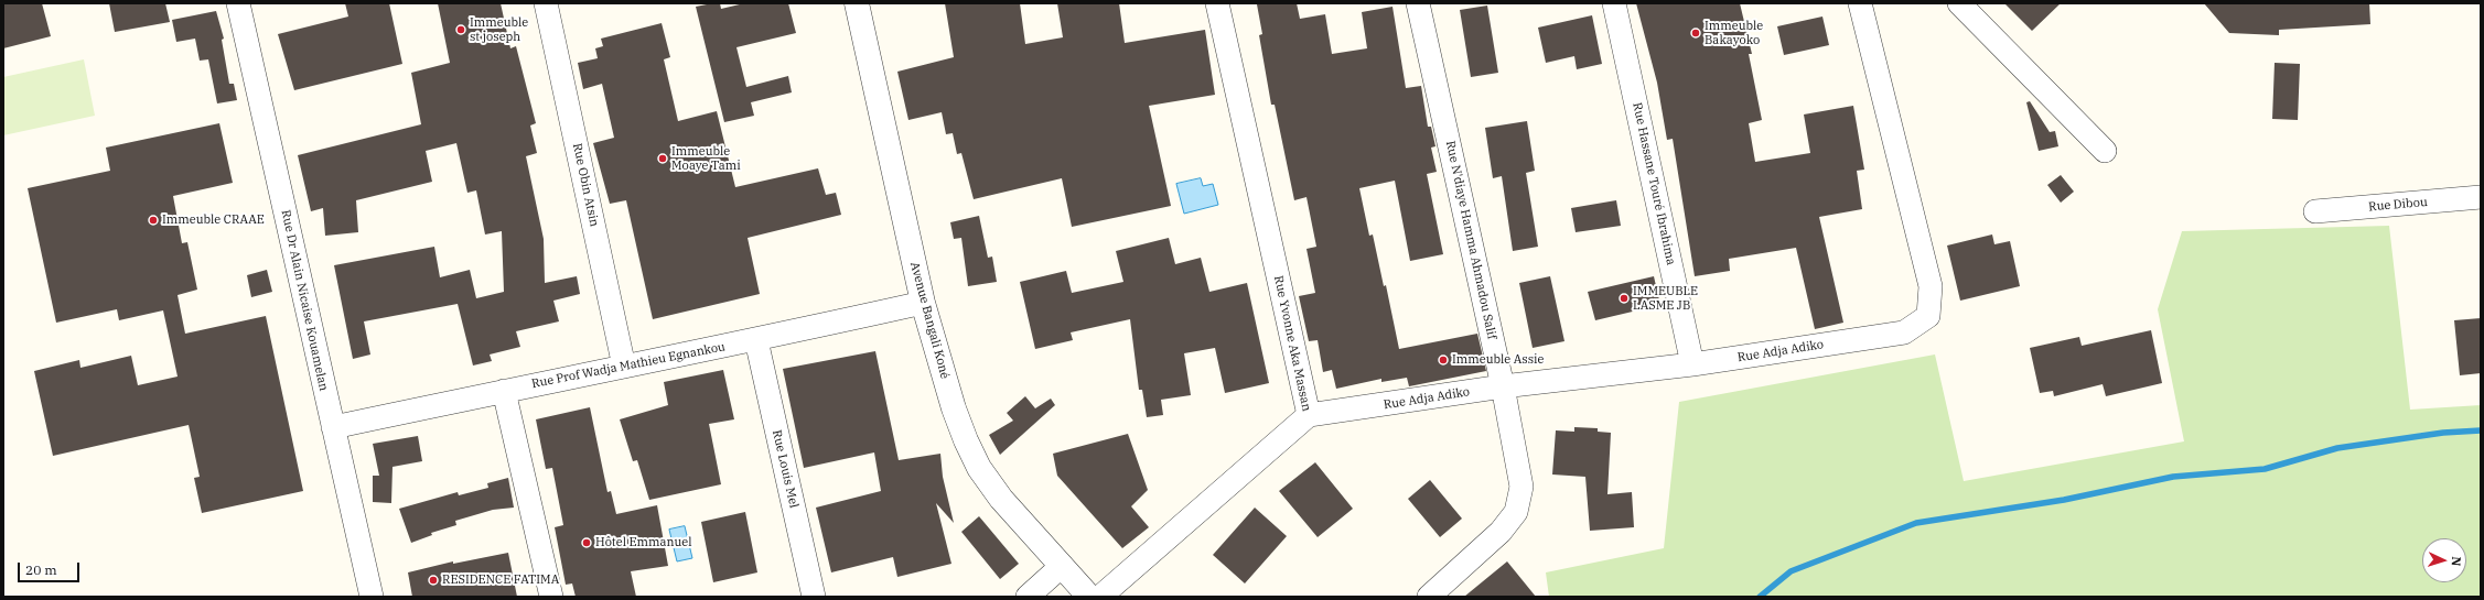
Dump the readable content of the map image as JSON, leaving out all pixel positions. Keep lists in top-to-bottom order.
{
  "streets": {
    "street": [
      "Rue Hassane Touré Ibrahima",
      "Rue Obin Atsin",
      "Rue Dibou",
      "Rue N'diaye Hamma Ahmadou Salif",
      "Rue Dr Alain Nicaise Kouamelan",
      "Avenue Bangali Koné",
      "Rue Yvonne Aka Massan",
      "Rue Adja Adiko",
      "Rue Prof Wadja Mathieu Egnankou",
      "Rue Louis Mel"
    ]
  },
  "crossings": [
    ["Rue Hassane Touré Ibrahima", "Rue Adja Adiko"],
    ["Rue Obin Atsin", "Rue Prof Wadja Mathieu Egnankou"],
    ["Rue N'diaye Hamma Ahmadou Salif", "Rue Adja Adiko"],
    ["Rue Dr Alain Nicaise Kouamelan", "Rue Prof Wadja Mathieu Egnankou"],
    ["Avenue Bangali Koné", "Rue Prof Wadja Mathieu Egnankou"],
    ["Rue Yvonne Aka Massan", "Rue Adja Adiko"],
    ["Rue Prof Wadja Mathieu Egnankou", "Rue Louis Mel"]
  ],
  "places": [
    "Immeuble st joseph",
    "Immeuble Bakayoko",
    "Immeuble Moaye Tami",
    "Immeuble CRAAE",
    "IMMEUBLE LASME JB",
    "Immeuble Assie",
    "Hôtel Emmanuel",
    "RESIDENCE FATIMA"
  ],
  "scale_bar": "20 m",
  "north": "right"
}
